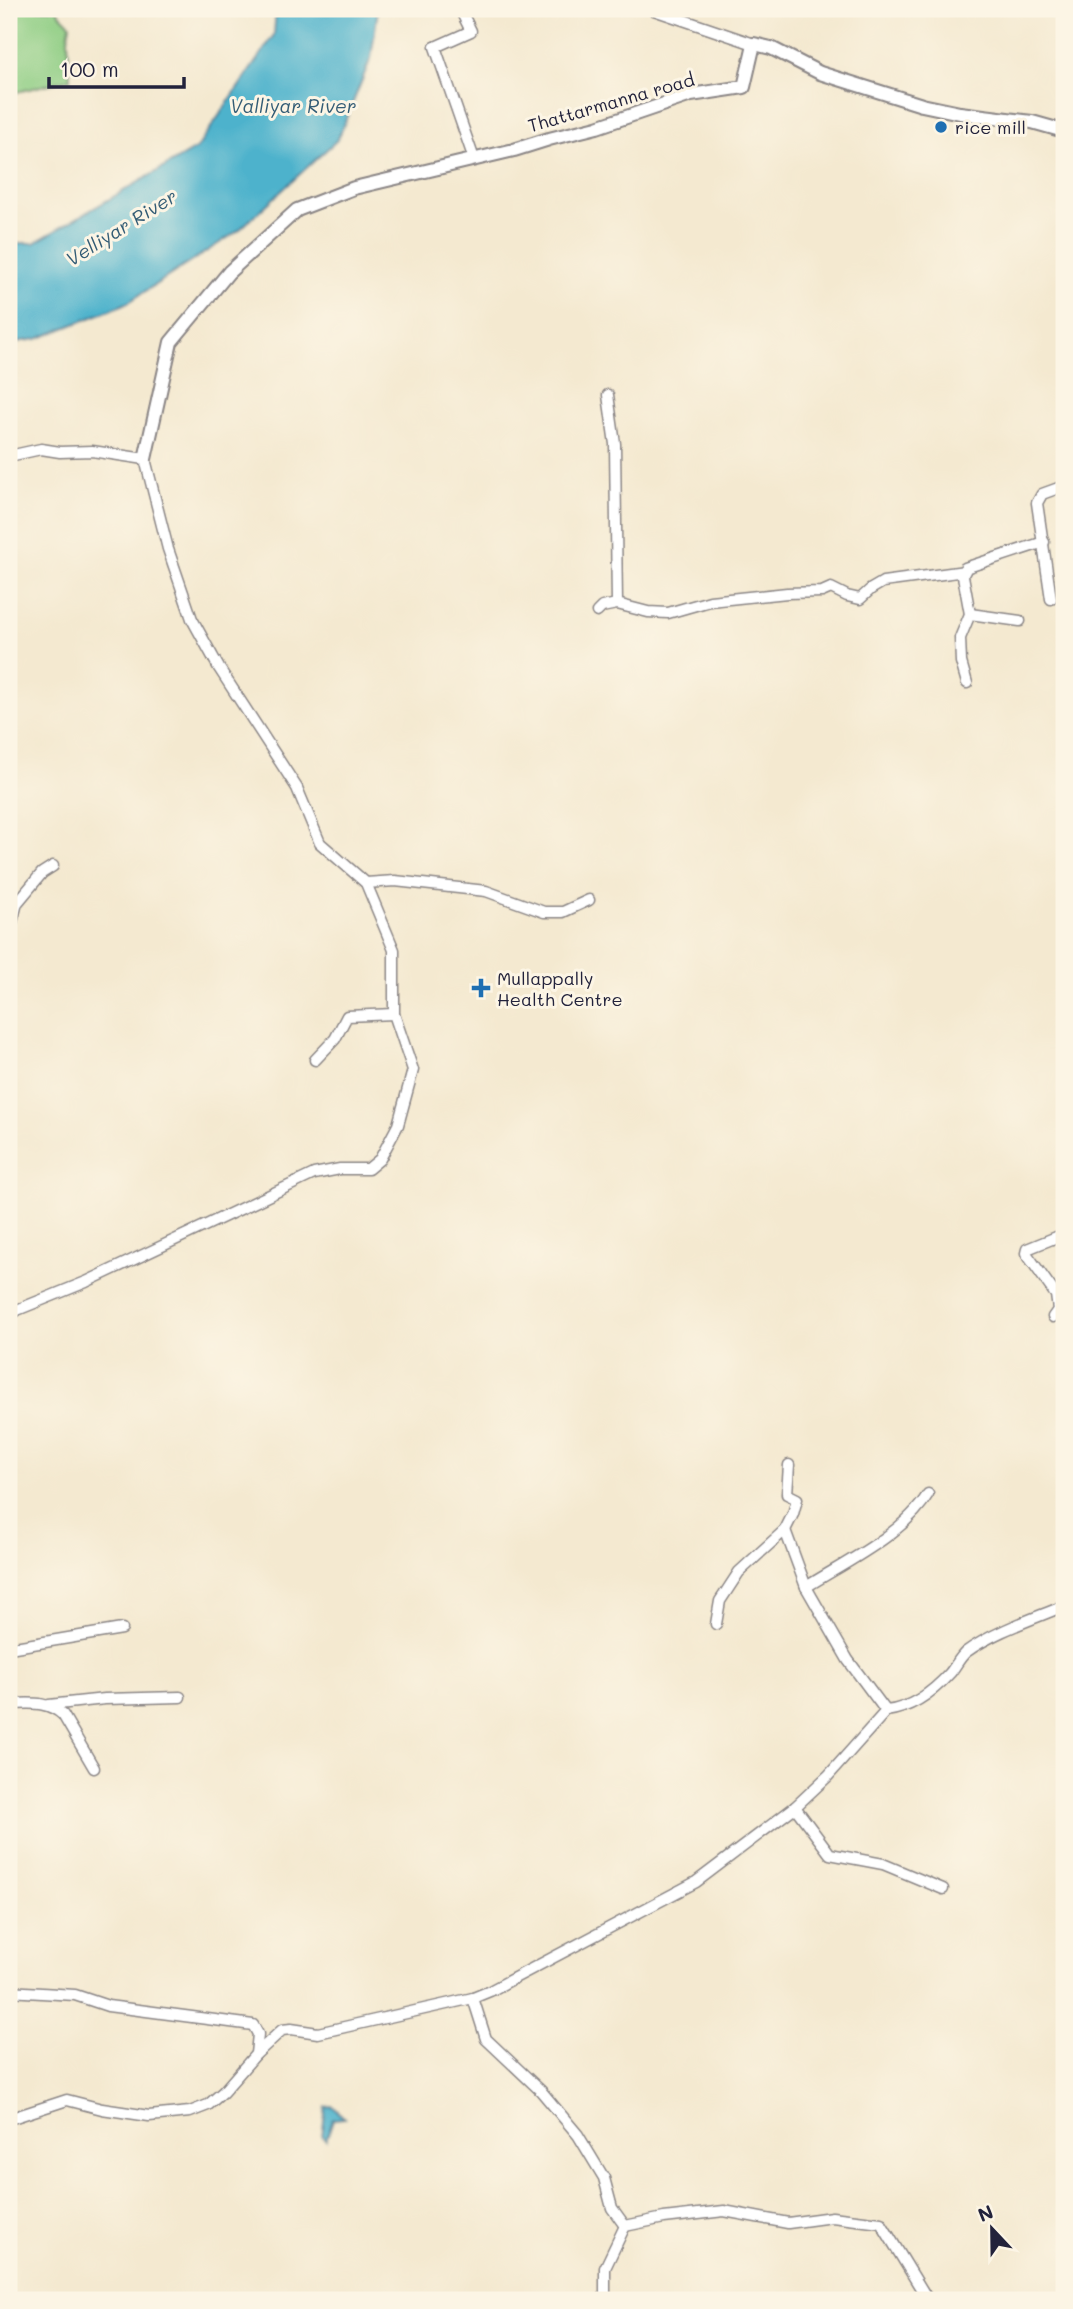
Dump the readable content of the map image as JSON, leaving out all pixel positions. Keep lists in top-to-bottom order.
{
  "streets": {
    "street": ["Thattarmanna road"]
  },
  "water": ["Valliyar River", "Velliyar River"],
  "places": {
    "other": ["rice mill"],
    "health": ["Mullappally Health Centre"]
  },
  "scale_bar": "100 m",
  "north": "top"
}
